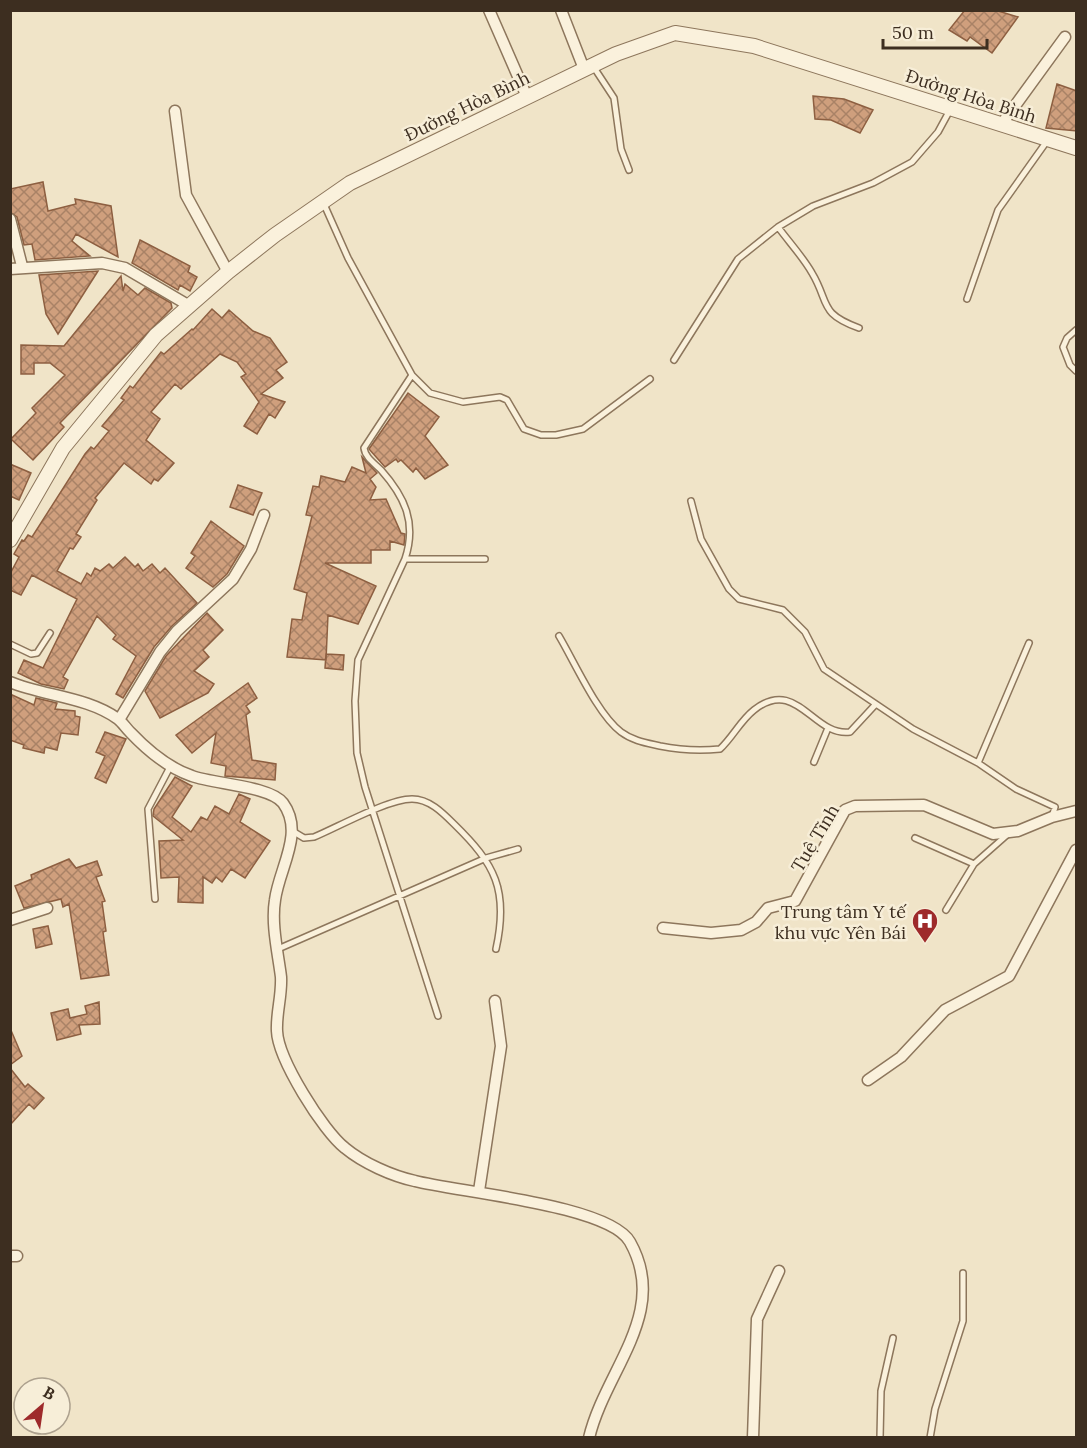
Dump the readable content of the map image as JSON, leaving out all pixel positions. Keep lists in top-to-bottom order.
{
  "streets": {
    "street": ["Đường Hòa Bình", "Tuệ Tĩnh"]
  },
  "places": {
    "hospital": ["Trung tâm Y tế khu vực Yên Bái"]
  },
  "scale_bar": "50 m",
  "north": "top right"
}
